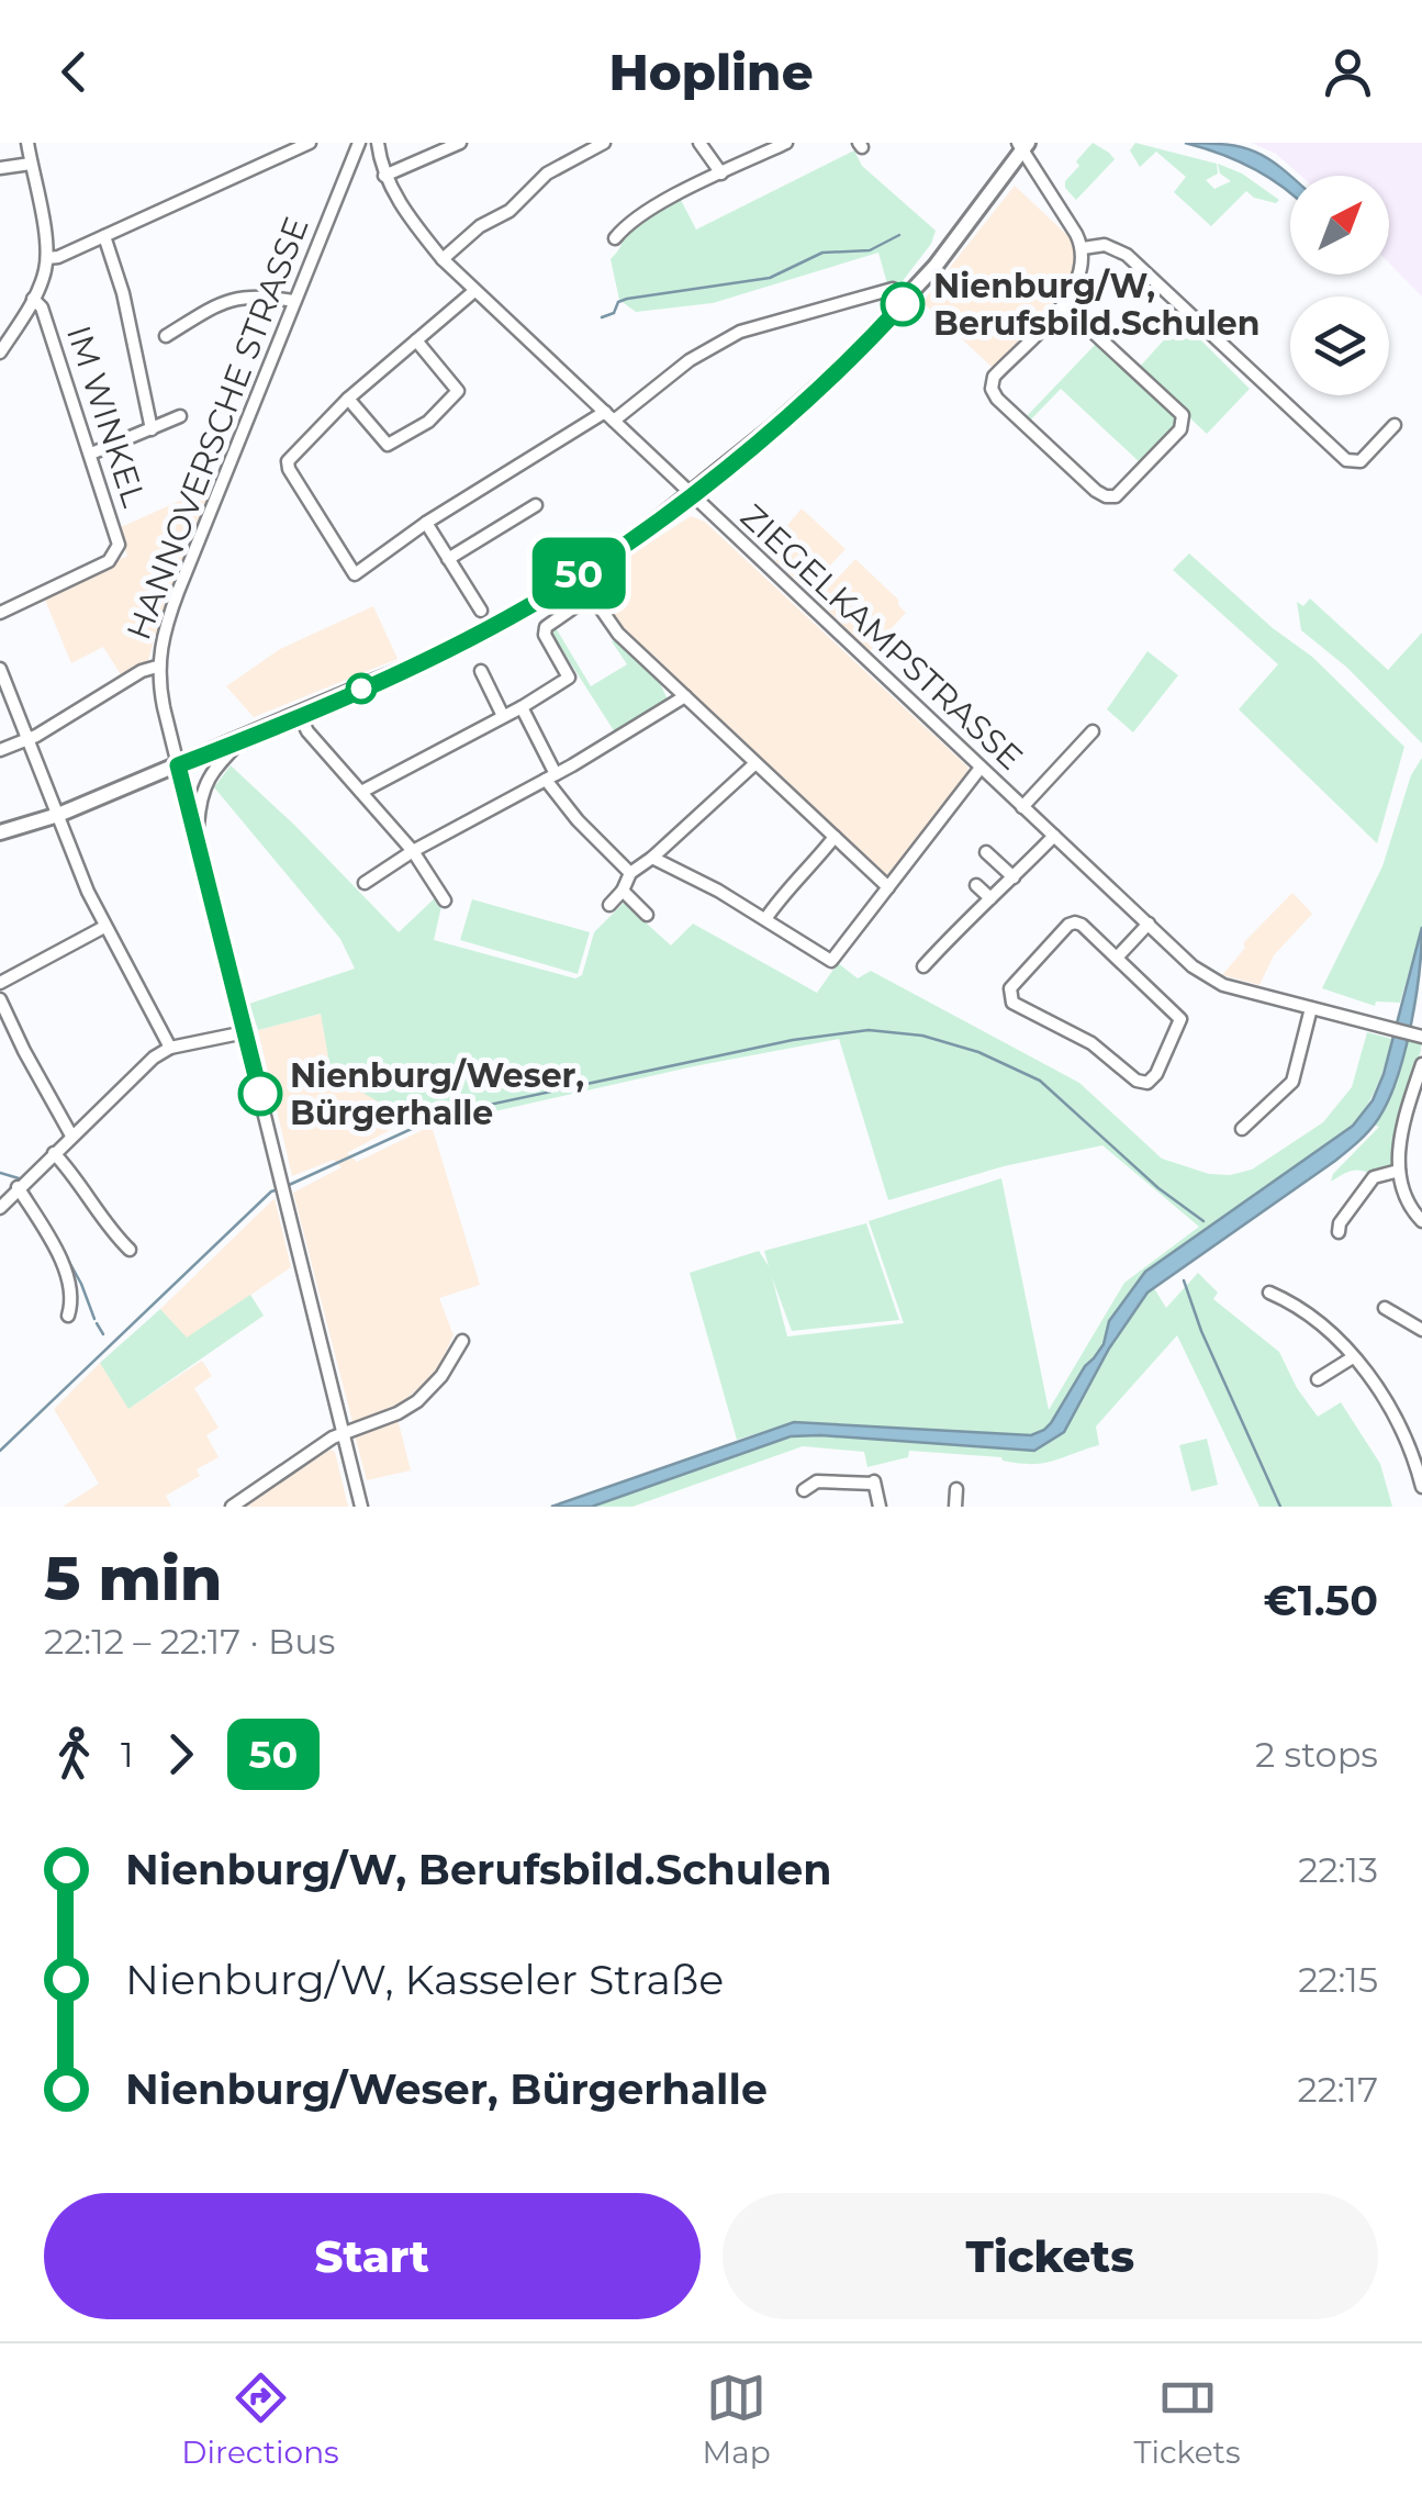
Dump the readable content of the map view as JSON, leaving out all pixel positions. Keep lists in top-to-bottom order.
{
  "streets": {
    "street": ["IM WINKEL", "HANNOVERSCHE STRASSE", "ZIEGELKAMPSTRASSE"]
  },
  "places": ["Nienburg/W, Berufsbild.Schulen", "Nienburg/Weser, Bürgerhalle"],
  "lines": ["bus line 50"],
  "north": "top right",
  "page": {
    "header": "Hopline",
    "on_map": "50",
    "heading": ["5 min", "22:12 – 22:17 · Bus", "€1.50"],
    "legs": ["1", "50", "2 stops"],
    "list": [
      {
        "name": "Nienburg/W, Berufsbild.Schulen",
        "value": "22:13"
      },
      {
        "name": "Nienburg/W, Kasseler Straße",
        "value": "22:15"
      },
      {
        "name": "Nienburg/Weser, Bürgerhalle",
        "value": "22:17"
      }
    ],
    "buttons": ["Start", "Tickets"],
    "tabs": ["Directions", "Map", "Tickets"]
  }
}
